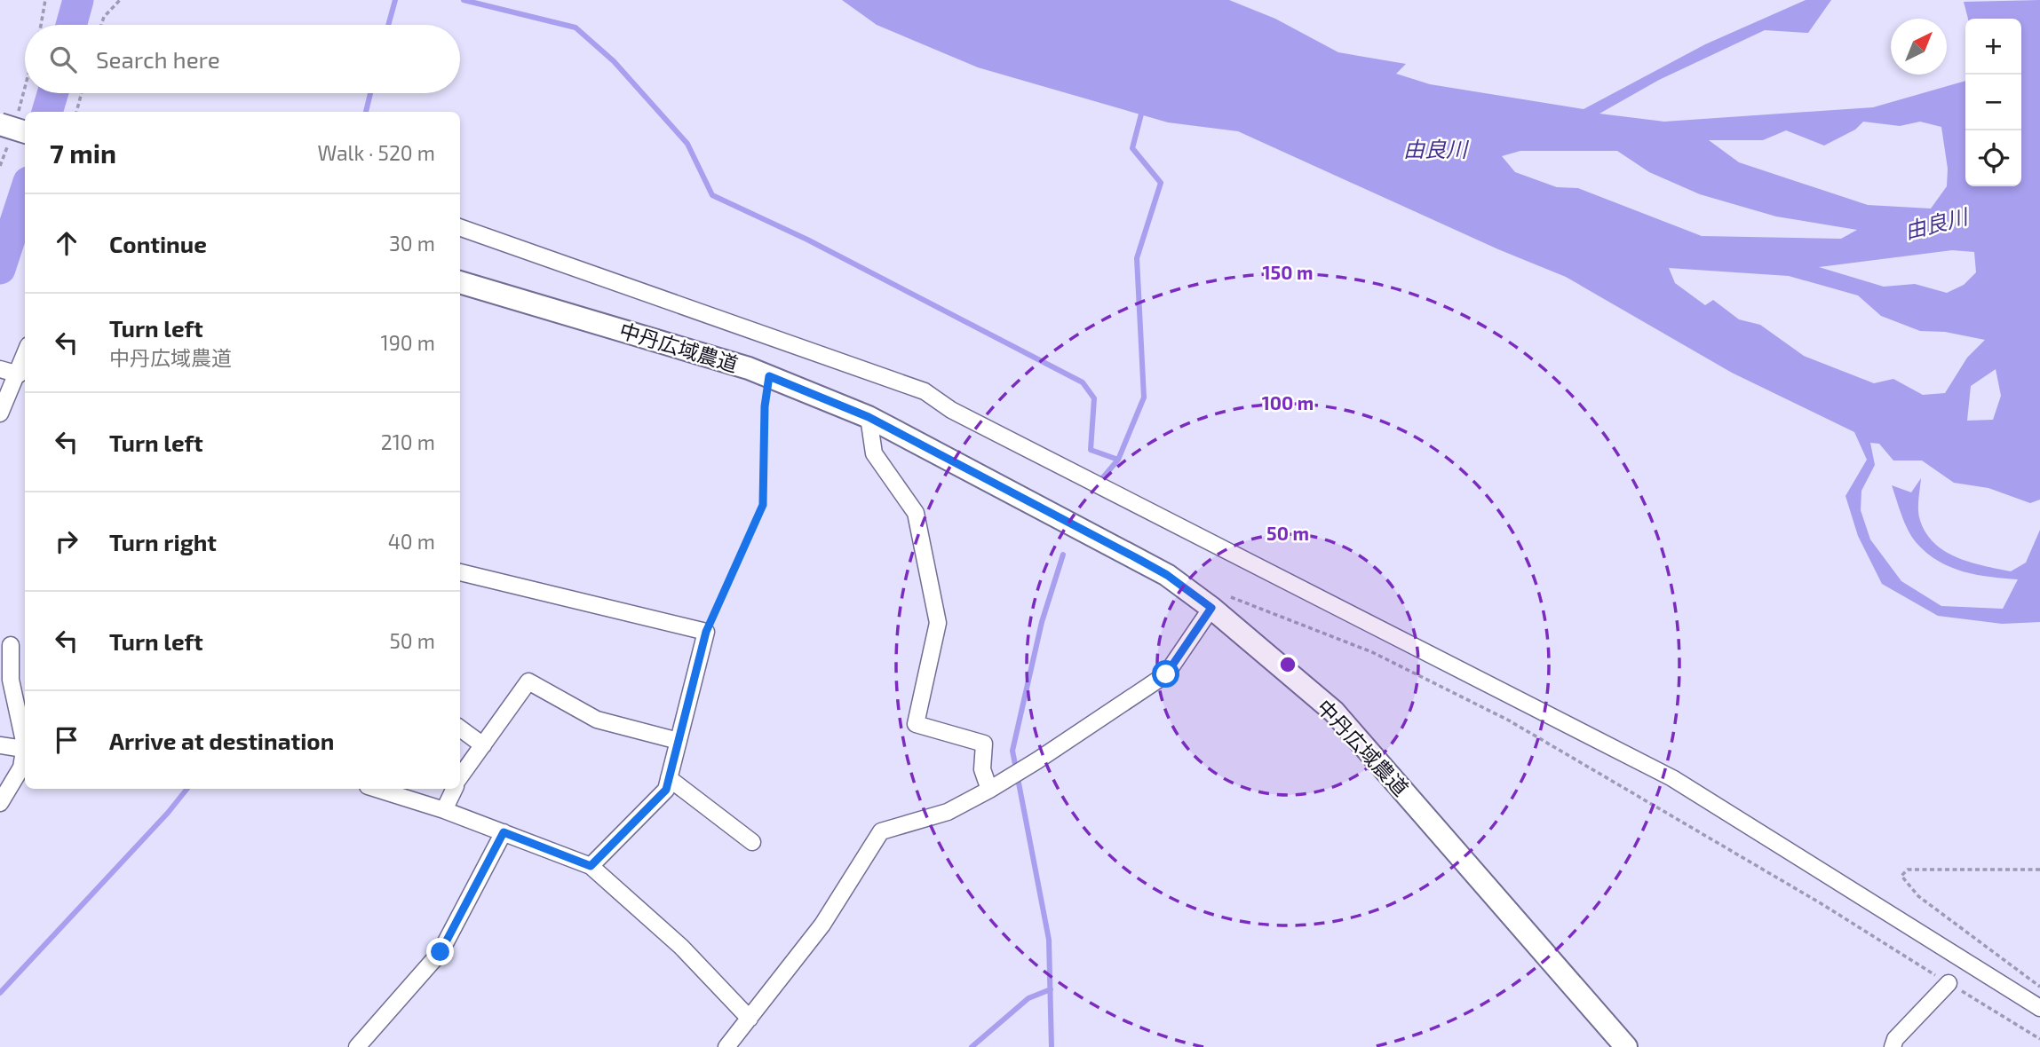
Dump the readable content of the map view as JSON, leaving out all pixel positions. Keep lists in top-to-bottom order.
{
  "streets": {
    "street": ["中丹広域農道"]
  },
  "water": ["由良川"],
  "north": "top right",
  "page": {
    "map_buttons": ["+", "−"],
    "search": "Search here",
    "heading": ["7 min", "Walk · 520 m"],
    "list": [
      ["Continue", "30 m"],
      ["Turn left", "中丹広域農道", "190 m"],
      ["Turn left", "210 m"],
      ["Turn right", "40 m"],
      ["Turn left", "50 m"],
      "Arrive at destination"
    ]
  },
  "rings": ["150 m", "100 m", "50 m"]
}
